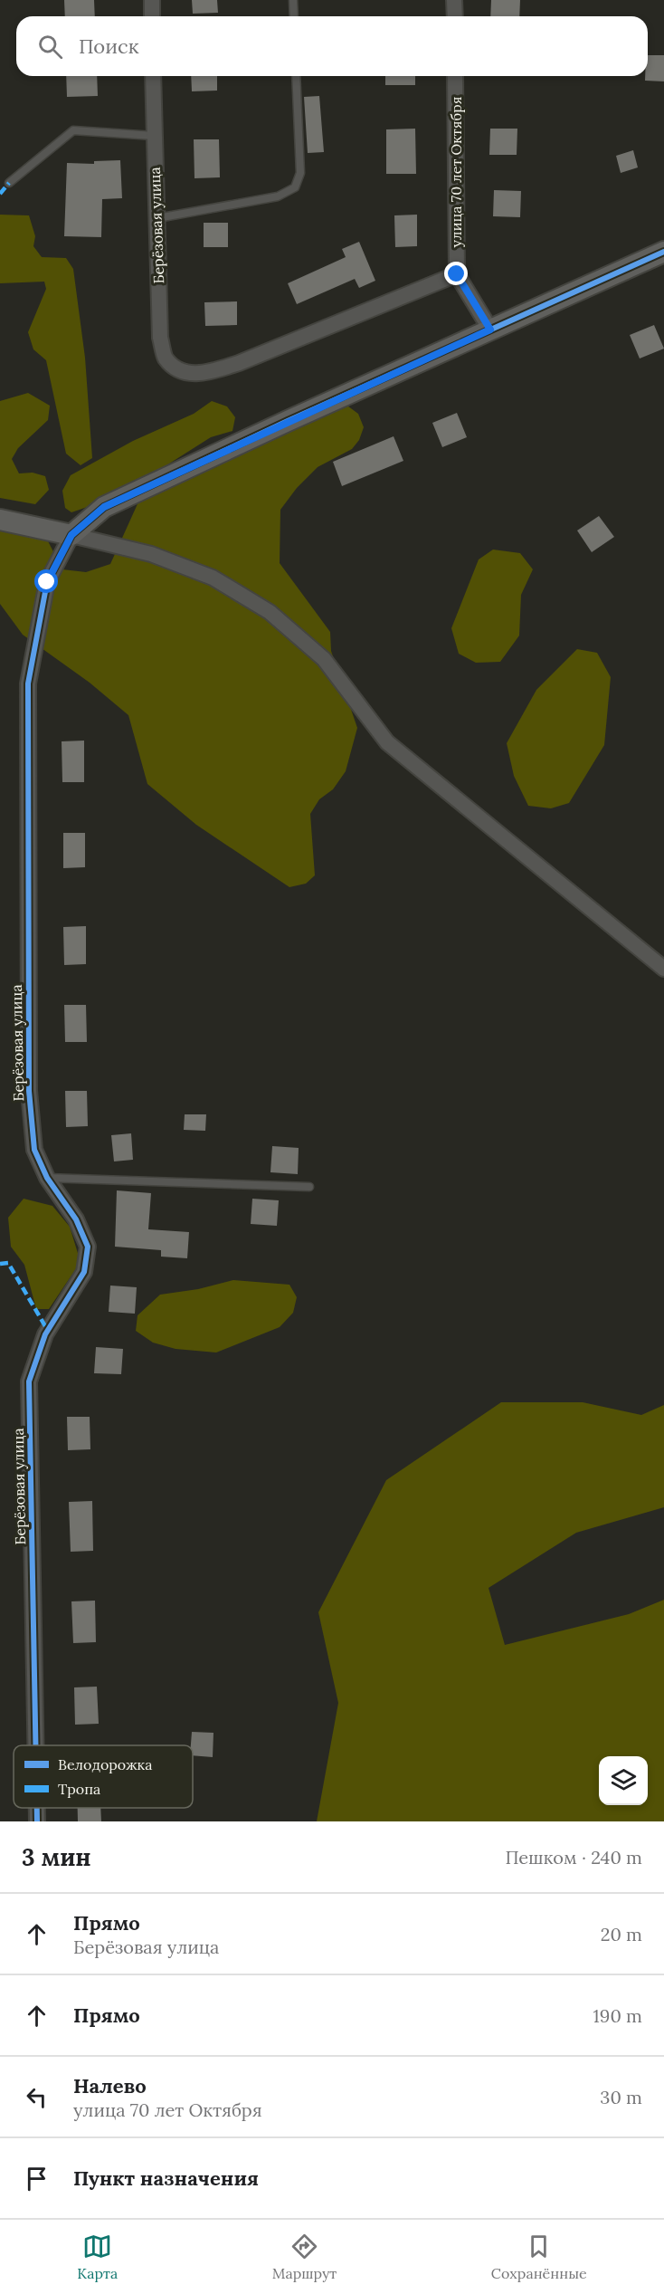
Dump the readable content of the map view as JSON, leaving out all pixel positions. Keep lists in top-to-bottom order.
{
  "streets": {
    "street": ["улица 70 лет Октября", "Берёзовая улица"]
  },
  "crossings": [
    ["улица 70 лет Октября", "Берёзовая улица"]
  ],
  "legend": ["Велодорожка", "Тропа"],
  "page": {
    "search": "Поиск",
    "heading": ["3 мин", "Пешком · 240 m"],
    "list": [
      ["Прямо", "Берёзовая улица", "20 m"],
      ["Прямо", "190 m"],
      ["Налево", "улица 70 лет Октября", "30 m"],
      "Пункт назначения"
    ],
    "nav": ["Карта", "Маршрут", "Сохранённые"]
  }
}
